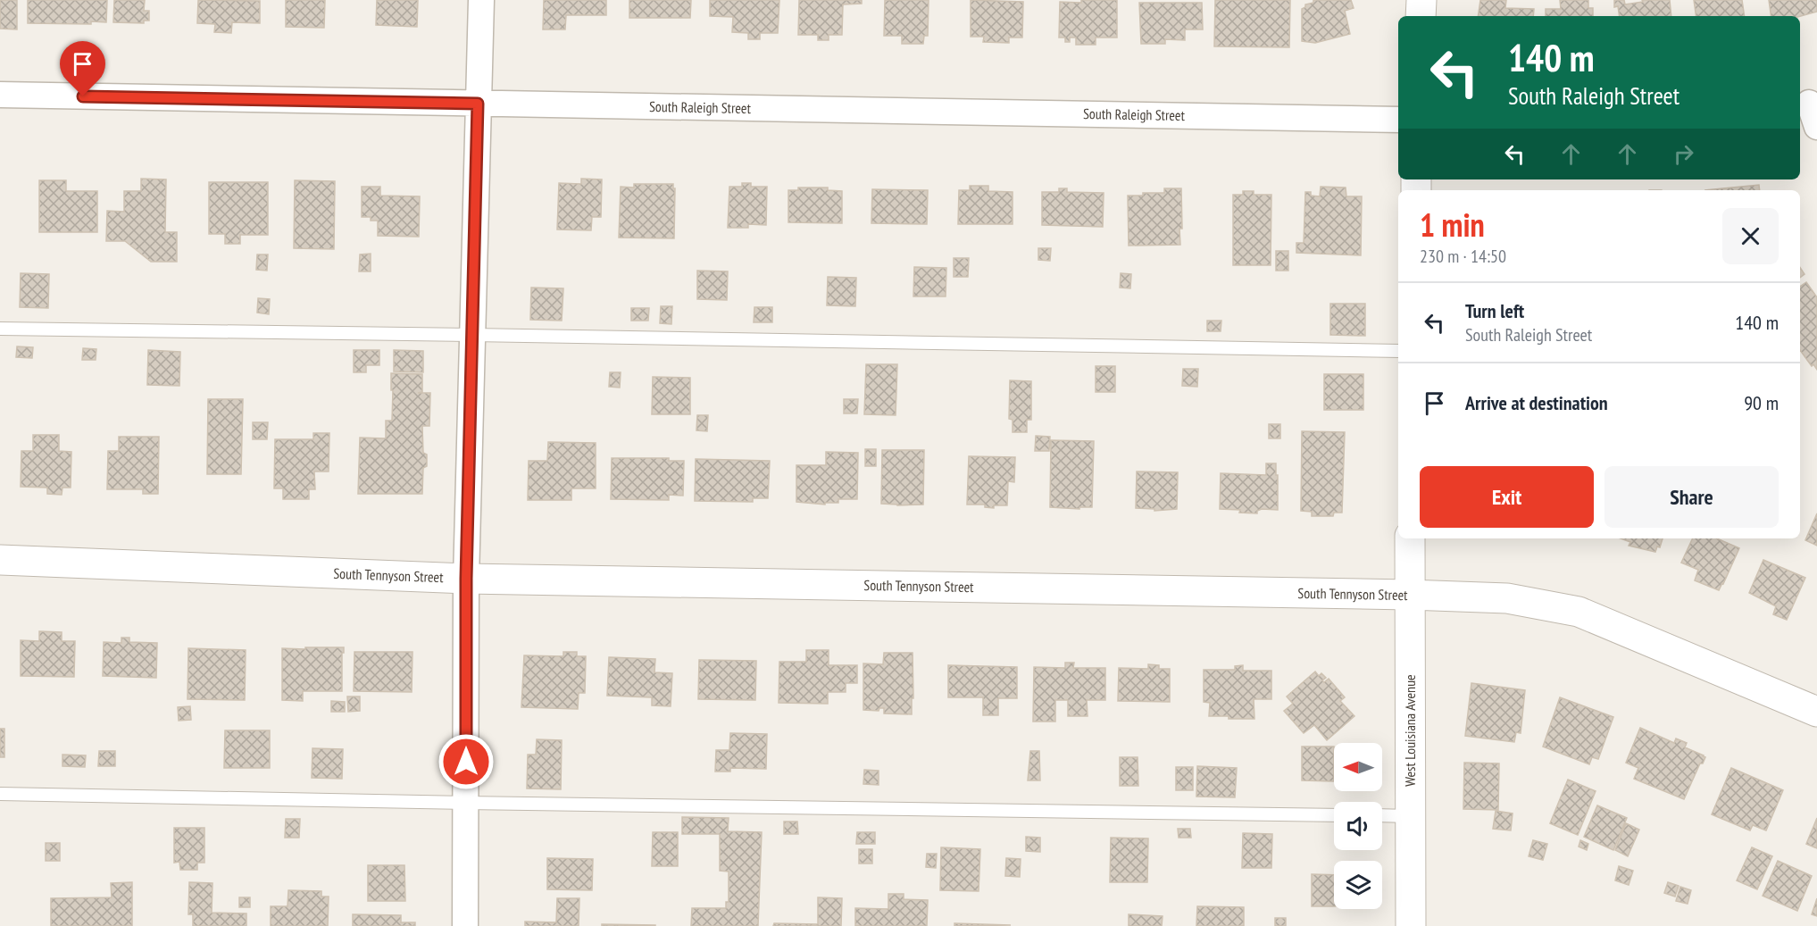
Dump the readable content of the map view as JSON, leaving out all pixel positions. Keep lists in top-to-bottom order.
{
  "streets": {
    "street": ["South Raleigh Street", "South Tennyson Street", "West Louisiana Avenue"]
  },
  "crossings": [
    ["South Tennyson Street", "West Louisiana Avenue"]
  ],
  "north": "left",
  "page": {
    "turn": ["140 m", "South Raleigh Street"],
    "heading": ["1 min", "230 m · 14:50"],
    "list": [
      {
        "name": "Turn left",
        "note": "South Raleigh Street",
        "value": "140 m"
      },
      {
        "name": "Arrive at destination",
        "value": "90 m"
      }
    ],
    "buttons": ["Exit", "Share"]
  }
}
